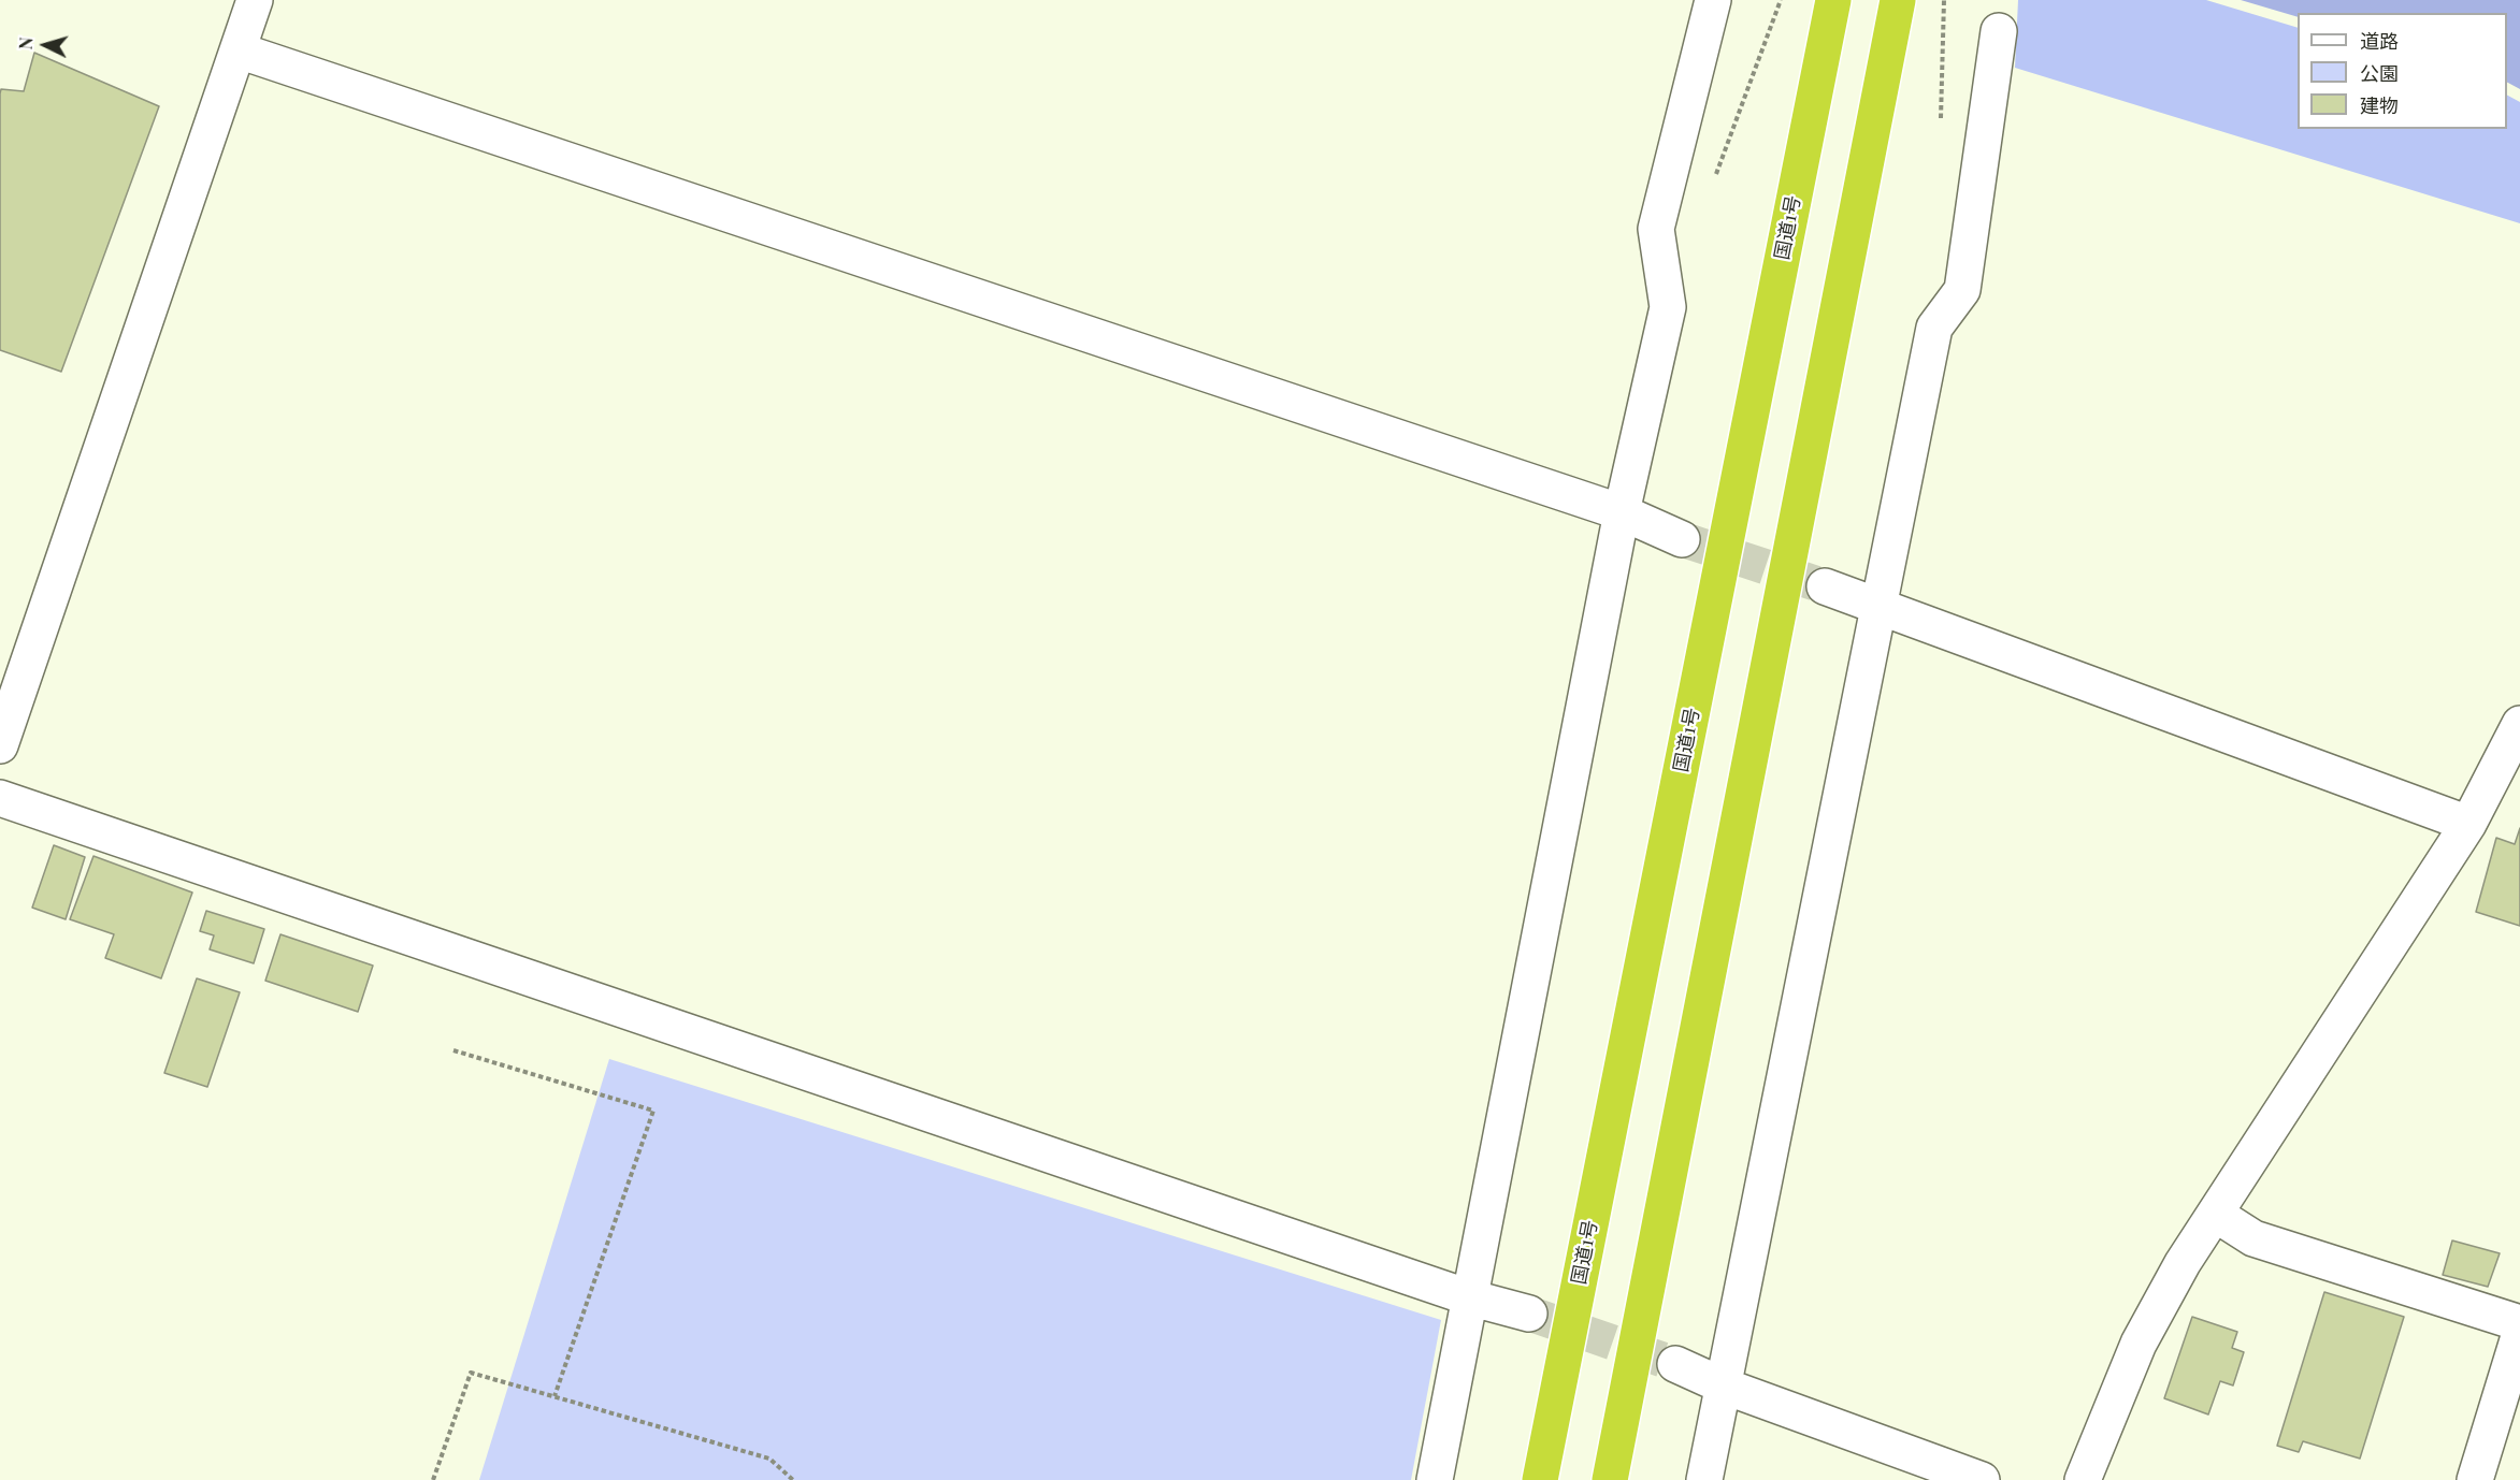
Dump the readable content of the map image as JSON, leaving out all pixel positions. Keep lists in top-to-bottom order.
{
  "streets": {
    "highway": ["国道1号"]
  },
  "legend": ["道路", "公園", "建物"],
  "north": "left"
}
